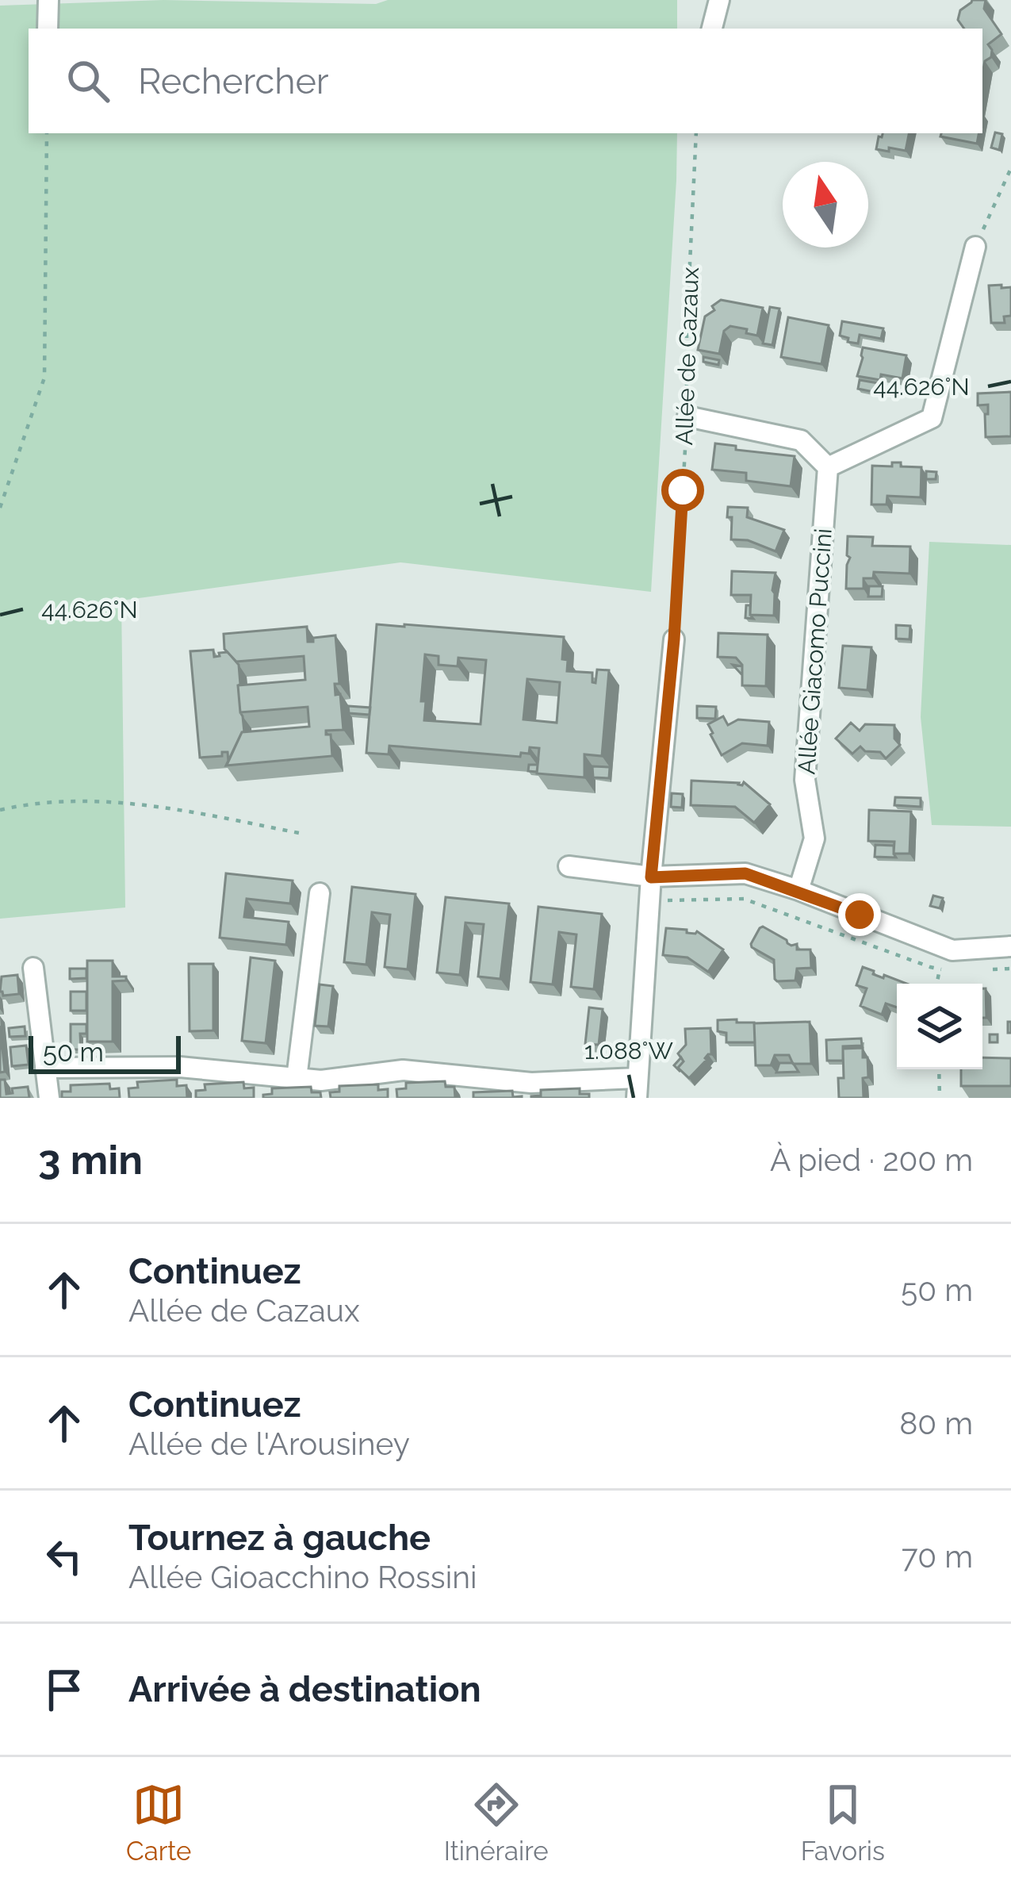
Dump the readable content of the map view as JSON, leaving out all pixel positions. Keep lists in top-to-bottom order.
{
  "streets": {
    "street": ["Allée Giacomo Puccini"],
    "path": ["Allée de Cazaux"]
  },
  "scale_bar": "50 m",
  "north": "top",
  "page": {
    "search": "Rechercher",
    "scale": "50 m",
    "heading": ["3 min", "À pied · 200 m"],
    "list": [
      ["Continuez", "Allée de Cazaux", "50 m"],
      ["Continuez", "Allée de l'Arousiney", "80 m"],
      ["Tournez à gauche", "Allée Gioacchino Rossini", "70 m"],
      "Arrivée à destination"
    ],
    "nav": ["Carte", "Itinéraire", "Favoris"]
  },
  "coordinates": ["44.626°N", "1.088°W"]
}
